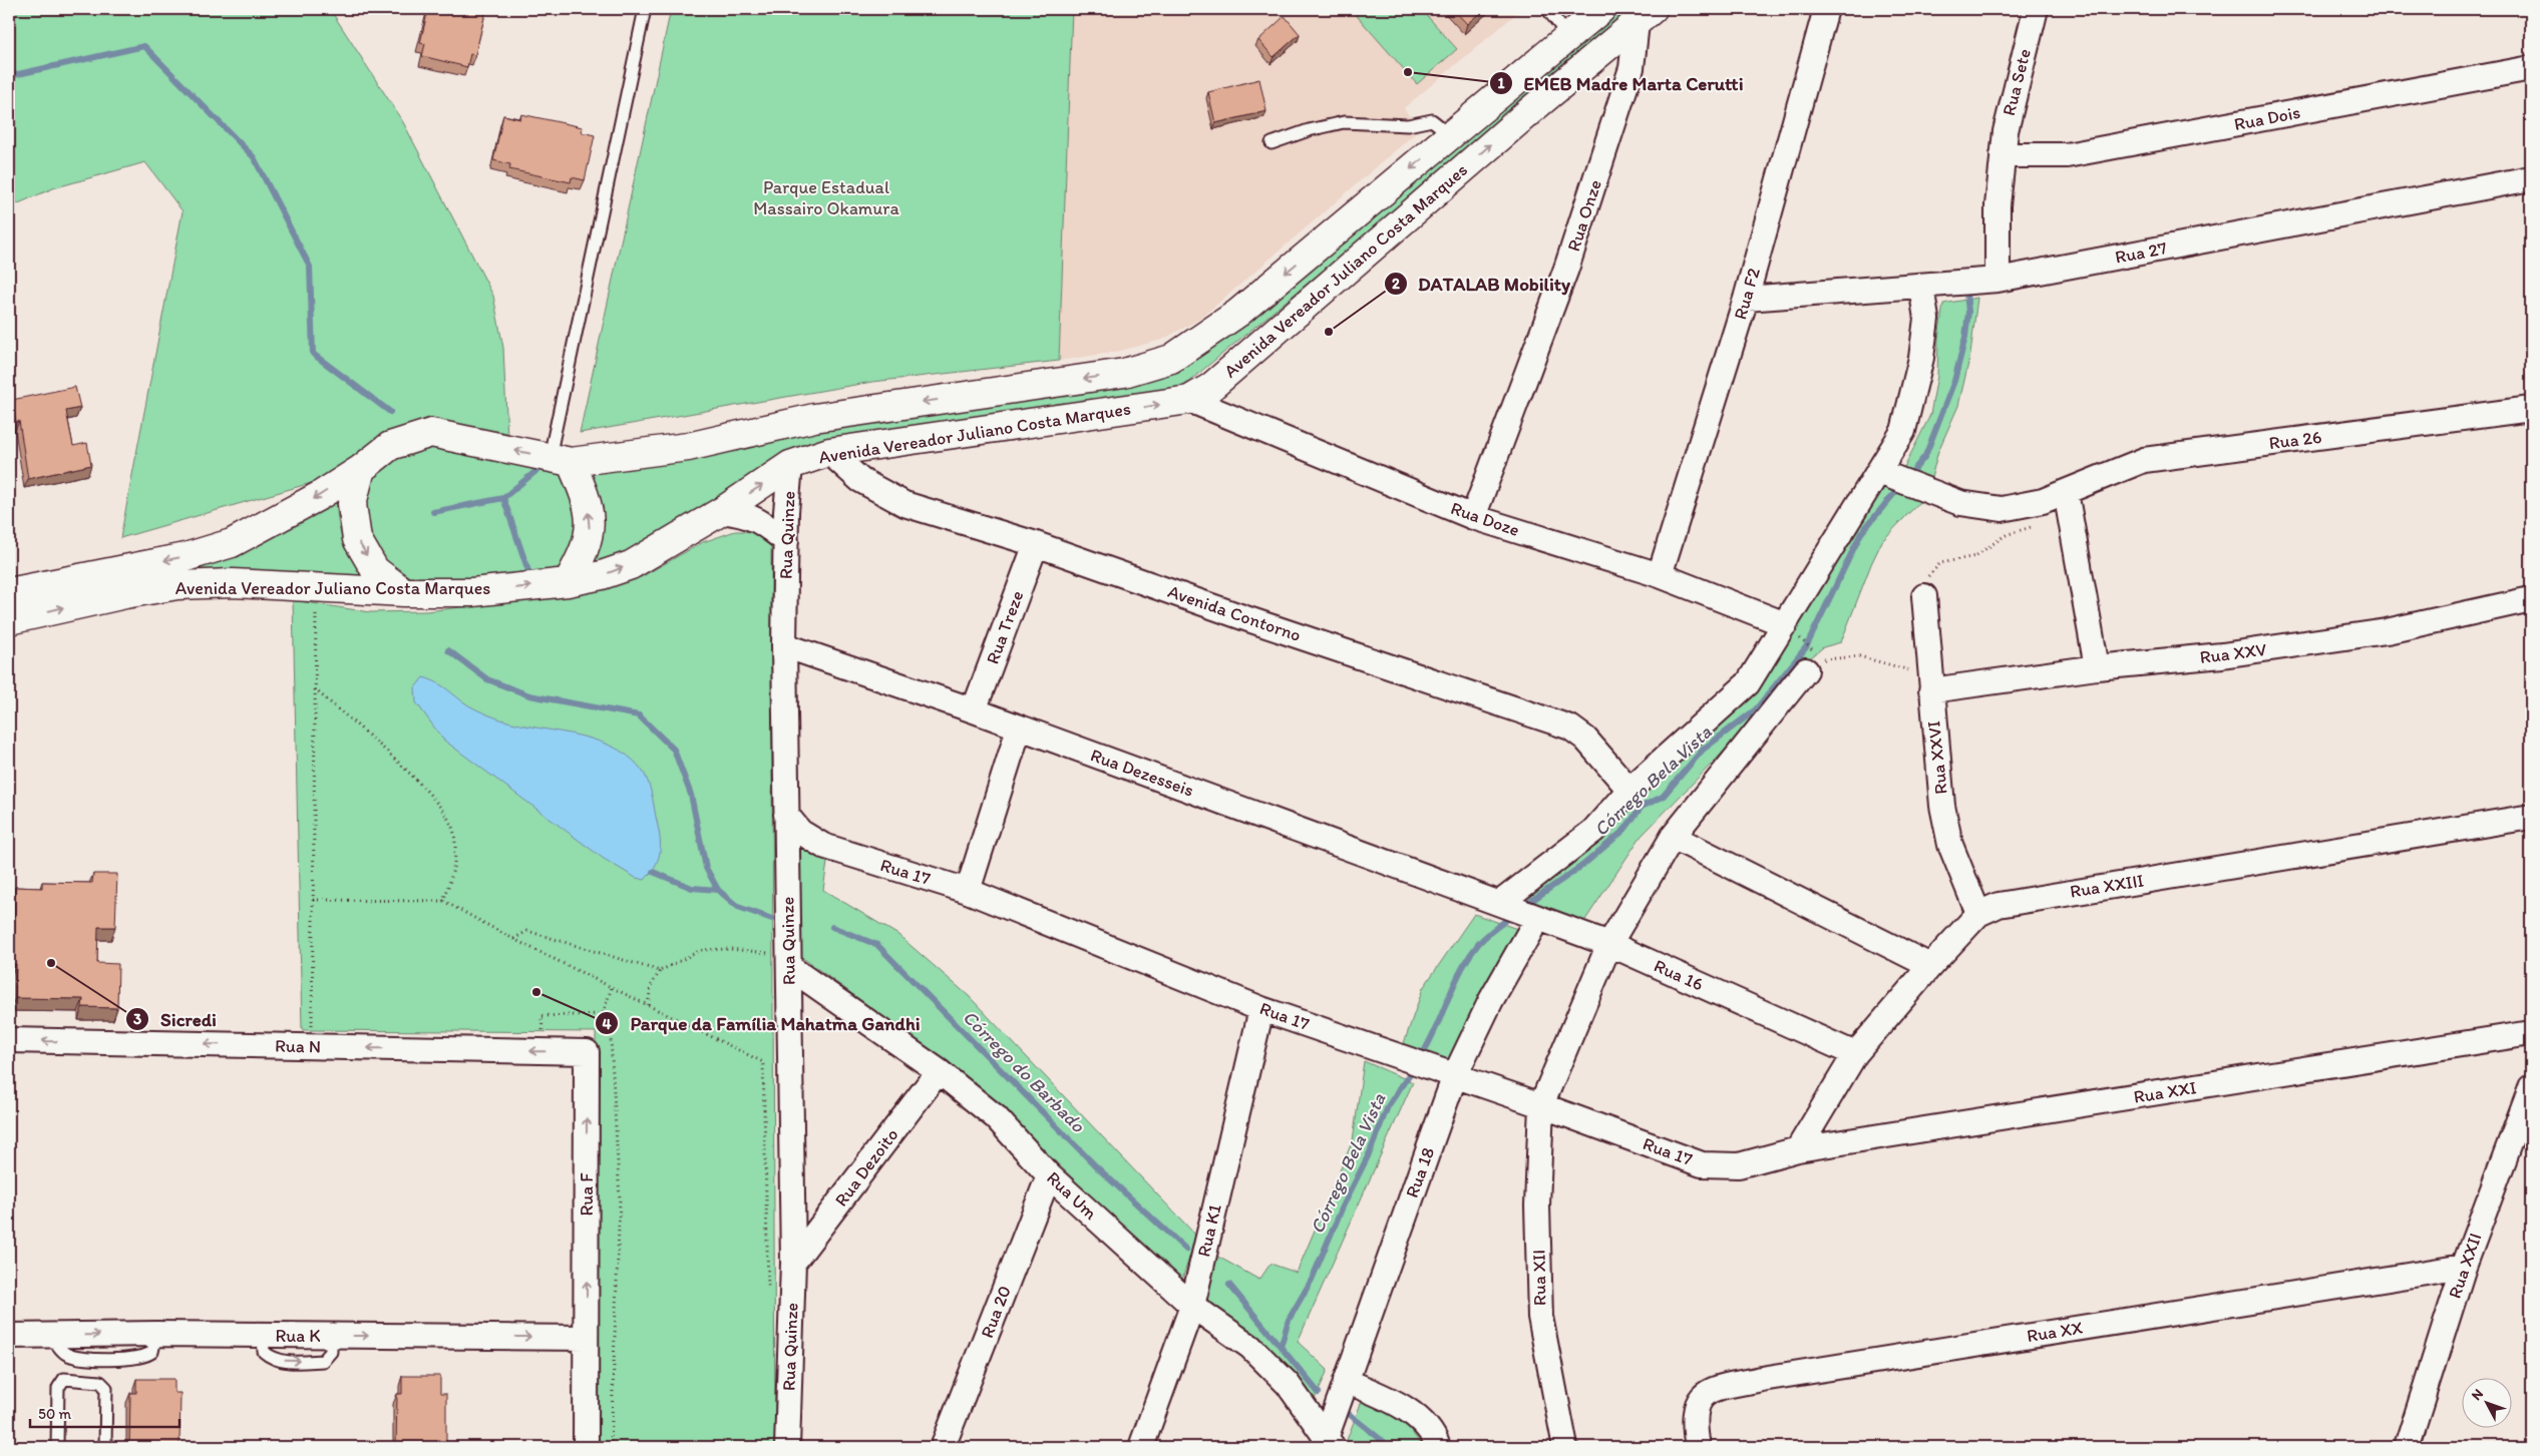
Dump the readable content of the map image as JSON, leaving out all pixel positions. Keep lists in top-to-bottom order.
{
  "streets": {
    "main road": ["Avenida Vereador Juliano Costa Marques"],
    "street": [
      "Rua Sete",
      "Rua Dois",
      "Rua Onze",
      "Rua 27",
      "Rua F2",
      "Rua 26",
      "Rua Doze",
      "Rua Quinze",
      "Avenida Contorno",
      "Rua Treze",
      "Rua XXV",
      "Rua XXVI",
      "Rua Dezesseis",
      "Rua 17",
      "Rua XXIII",
      "Rua 16",
      "Rua N",
      "Rua XXI",
      "Rua Dezoito",
      "Rua 18",
      "Rua F",
      "Rua Um",
      "Rua K1",
      "Rua XXII",
      "Rua XII",
      "Rua 20",
      "Rua XX",
      "Rua K"
    ]
  },
  "crossings": [
    ["Rua Sete", "Rua Dois"],
    ["Rua Sete", "Rua 27"],
    ["Rua Onze", "Avenida Vereador Juliano Costa Marques"],
    ["Rua Onze", "Rua Doze"],
    ["Rua 27", "Rua F2"],
    ["Avenida Vereador Juliano Costa Marques", "Rua Doze"],
    ["Avenida Vereador Juliano Costa Marques", "Rua Quinze"],
    ["Avenida Vereador Juliano Costa Marques", "Avenida Contorno"],
    ["Rua F2", "Rua Doze"],
    ["Rua Quinze", "Rua Dezesseis"],
    ["Rua Quinze", "Rua 17"],
    ["Rua Quinze", "Rua Dezoito"],
    ["Rua Quinze", "Rua Um"],
    ["Avenida Contorno", "Rua Treze"],
    ["Rua Treze", "Rua Dezesseis"],
    ["Rua XXV", "Rua XXVI"],
    ["Rua XXVI", "Rua XXIII"],
    ["Rua Dezesseis", "Rua 16"],
    ["Rua 17", "Rua XXIII"],
    ["Rua 17", "Rua XXI"],
    ["Rua 17", "Rua 18"],
    ["Rua 17", "Rua K1"],
    ["Rua 17", "Rua XII"],
    ["Rua XXIII", "Rua 16"],
    ["Rua XXIII", "Rua XXI"],
    ["Rua 16", "Rua 18"],
    ["Rua N", "Rua F"],
    ["Rua Dezoito", "Rua Um"],
    ["Rua 18", "Rua Um"],
    ["Rua F", "Rua K"],
    ["Rua Um", "Rua K1"],
    ["Rua Um", "Rua 20"],
    ["Rua XXII", "Rua XX"]
  ],
  "one_way": ["Rua N", "Rua F", "Rua K"],
  "water": ["Córrego Bela Vista", "Córrego do Barbado"],
  "parks": ["Parque Estadual Massairo Okamura"],
  "places": [
    "EMEB Madre Marta Cerutti",
    "DATALAB Mobility",
    "Sicredi",
    "Parque da Família Mahatma Gandhi"
  ],
  "scale_bar": "50 m",
  "north": "top left"
}
